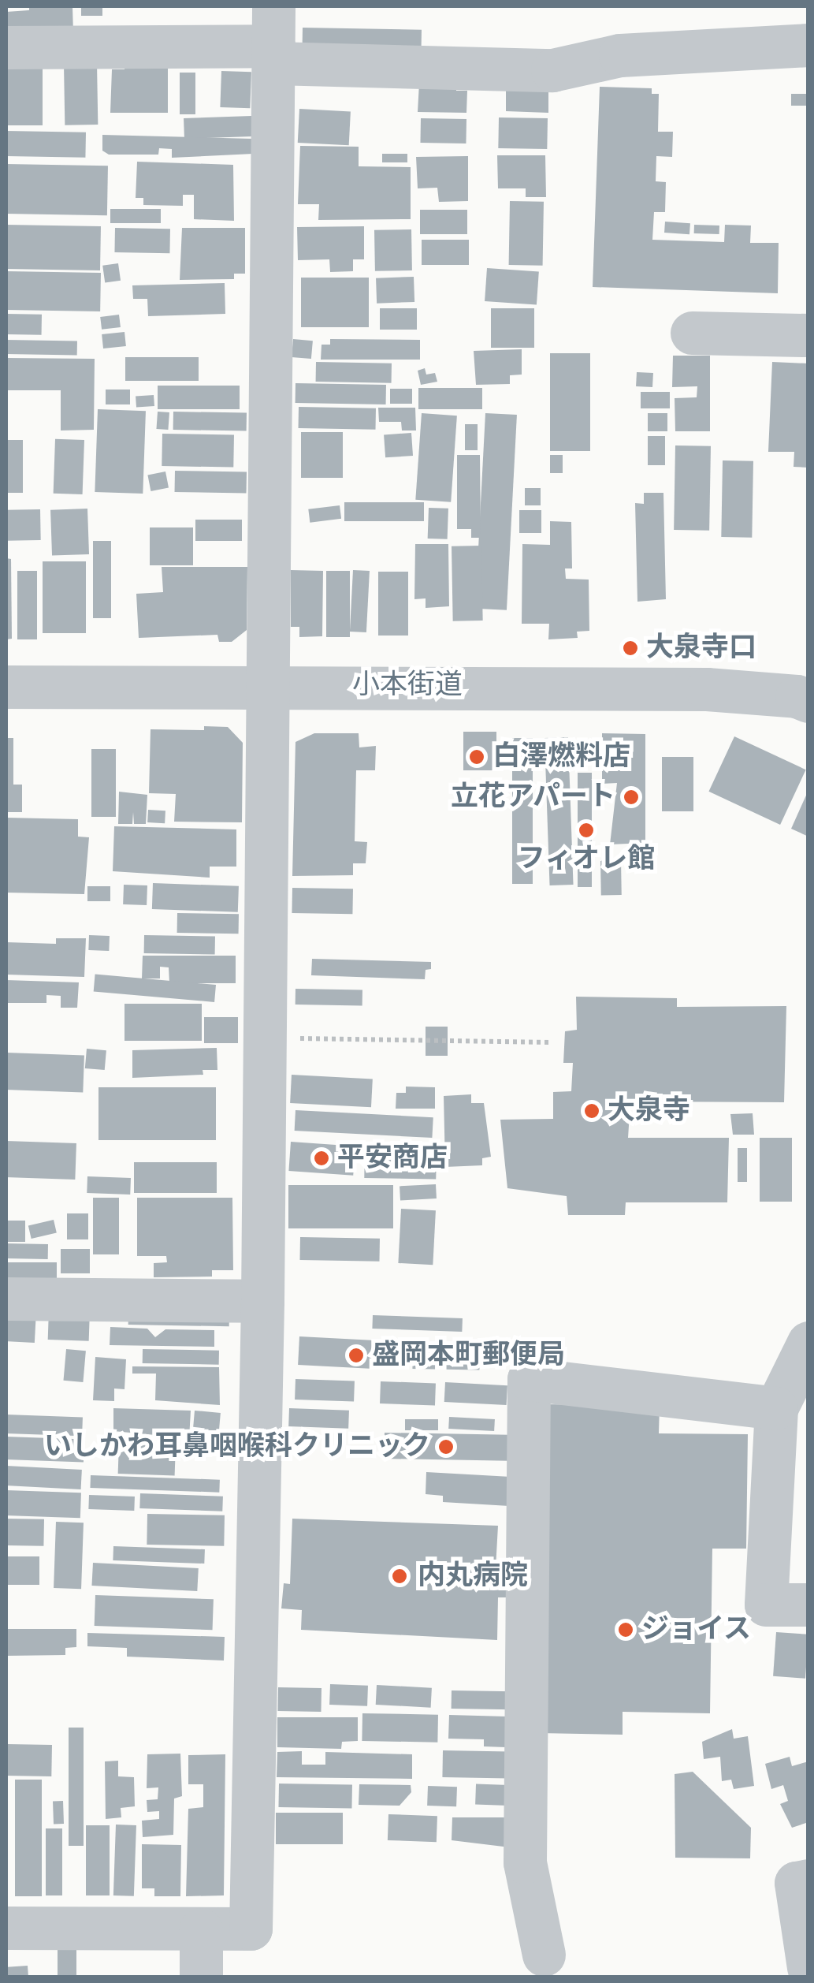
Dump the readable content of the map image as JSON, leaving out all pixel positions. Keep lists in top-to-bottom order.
{
  "streets": {
    "street": ["小本街道"]
  },
  "places": [
    "大泉寺口",
    "白澤燃料店",
    "立花アパート",
    "フィオレ館",
    "大泉寺",
    "平安商店",
    "盛岡本町郵便局",
    "いしかわ耳鼻咽喉科クリニック",
    "内丸病院",
    "ジョイス"
  ]
}
